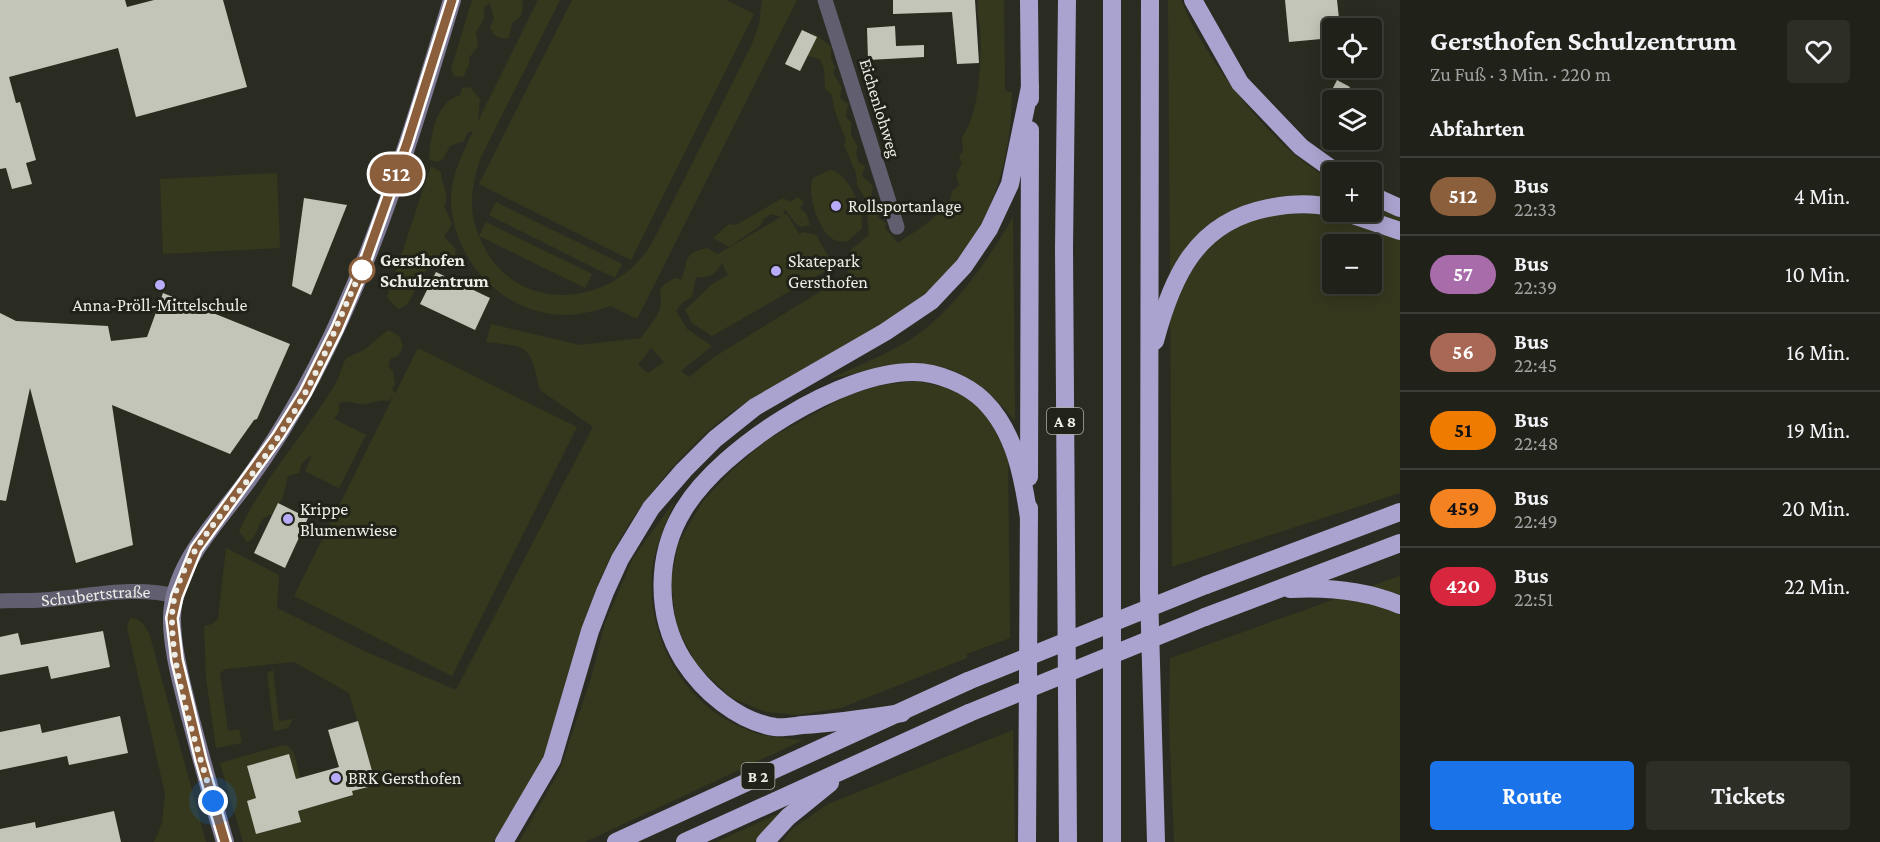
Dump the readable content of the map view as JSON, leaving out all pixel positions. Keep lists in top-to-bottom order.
{
  "streets": {
    "highway": ["A 8", "B 2"],
    "street": ["Eichenlohweg", "Schubertstraße"]
  },
  "places": [
    "Rollsportanlage",
    "Gersthofen Schulzentrum",
    "Skatepark Gersthofen",
    "Anna-Pröll-Mittelschule",
    "Krippe Blumenwiese",
    "BRK Gersthofen"
  ],
  "lines": ["bus line 512"],
  "page": {
    "on_map": "512",
    "heading": [
      ["Gersthofen Schulzentrum", "Zu Fuß · 3 Min. · 220 m"],
      "Abfahrten"
    ],
    "map_buttons": ["+", "−"],
    "list": [
      {
        "mark": "512",
        "name": "Bus",
        "note": "22:33",
        "value": "4 Min."
      },
      {
        "mark": "57",
        "name": "Bus",
        "note": "22:39",
        "value": "10 Min."
      },
      {
        "mark": "56",
        "name": "Bus",
        "note": "22:45",
        "value": "16 Min."
      },
      {
        "mark": "51",
        "name": "Bus",
        "note": "22:48",
        "value": "19 Min."
      },
      {
        "mark": "459",
        "name": "Bus",
        "note": "22:49",
        "value": "20 Min."
      },
      {
        "mark": "420",
        "name": "Bus",
        "note": "22:51",
        "value": "22 Min."
      }
    ],
    "buttons": ["Route", "Tickets"]
  }
}
